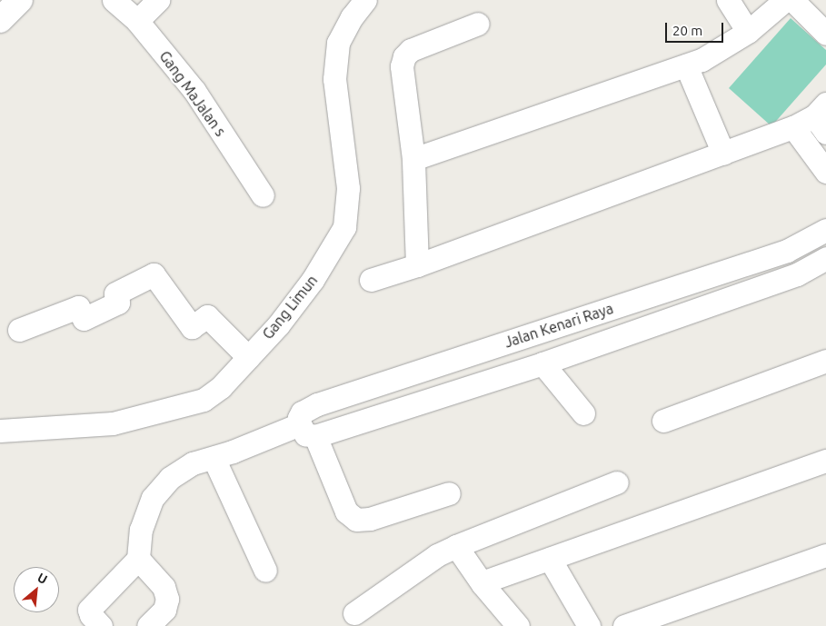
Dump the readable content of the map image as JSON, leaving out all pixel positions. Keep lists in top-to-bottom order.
{
  "streets": {
    "street": ["Gang MaJalan s", "Gang Limun", "Jalan Kenari Raya"]
  },
  "scale_bar": "20 m",
  "north": "top right"
}
